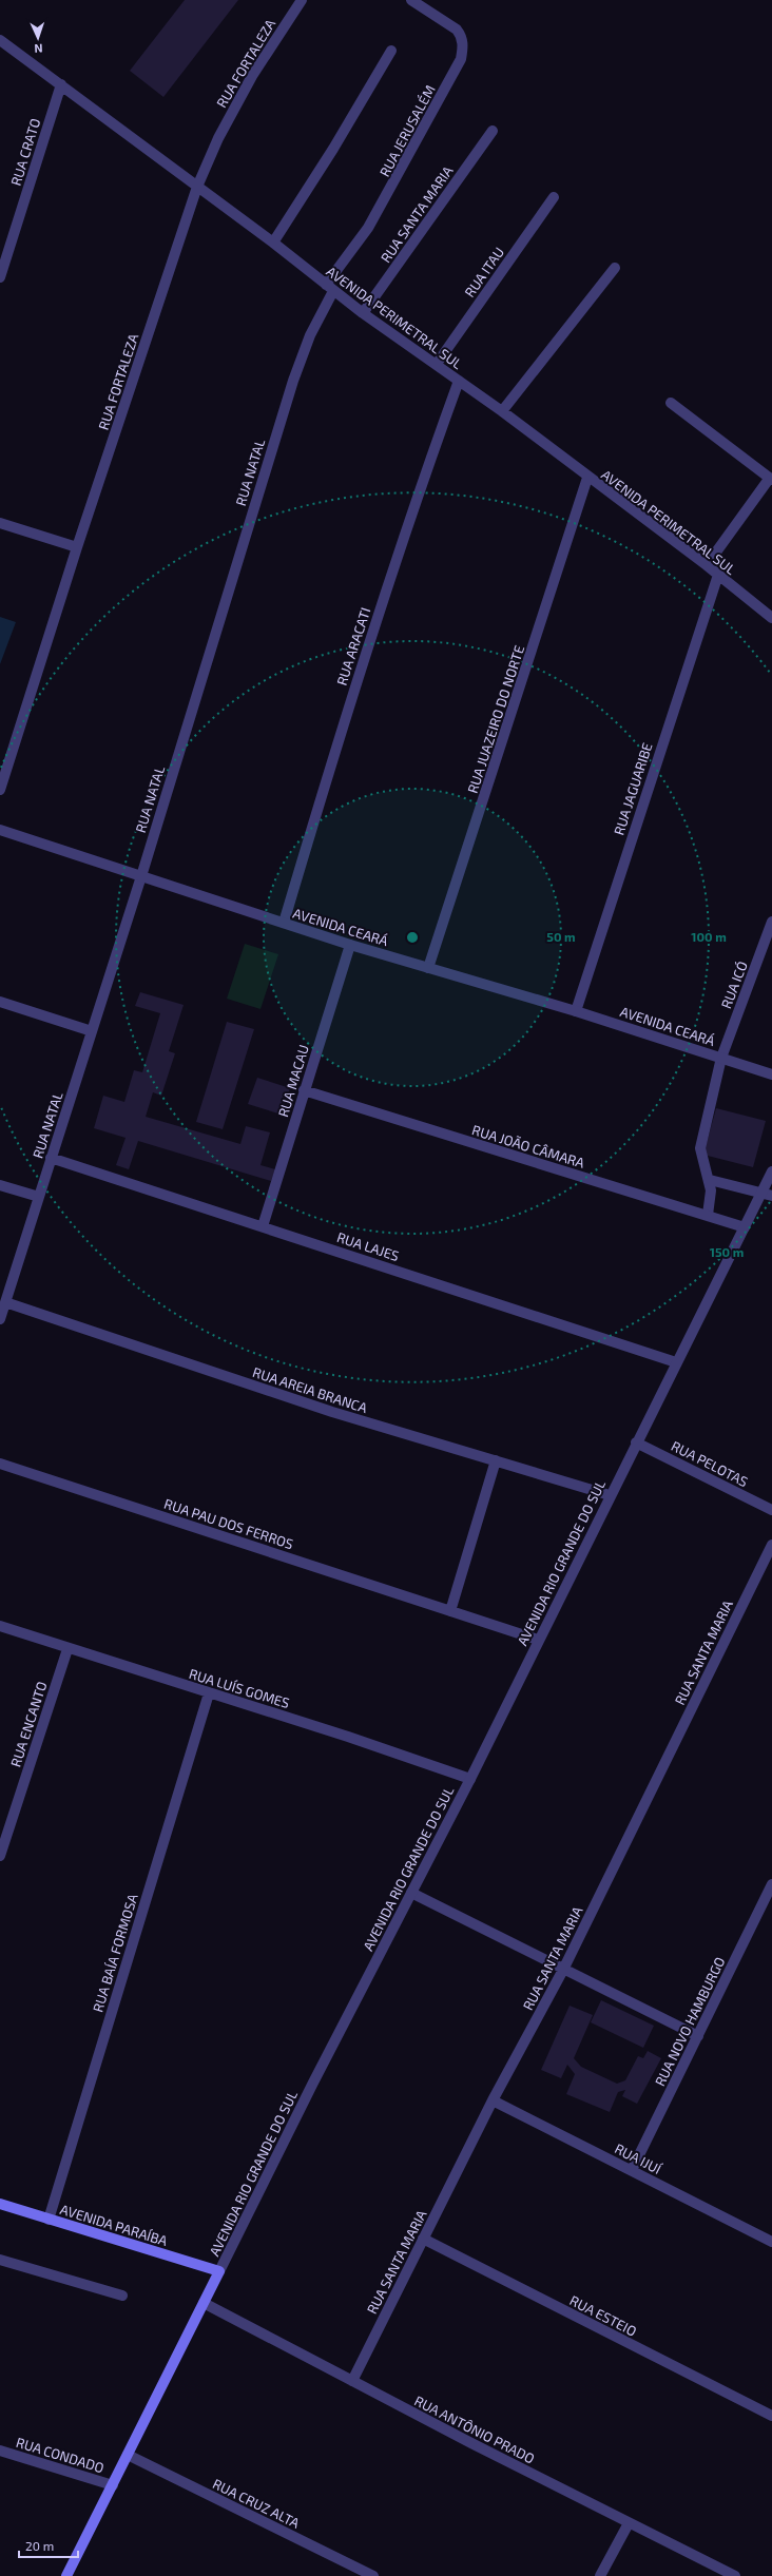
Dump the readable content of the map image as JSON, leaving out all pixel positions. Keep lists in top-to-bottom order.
{
  "streets": {
    "main road": ["AVENIDA RIO GRANDE DO SUL", "AVENIDA PARAÍBA"],
    "street": [
      "RUA FORTALEZA",
      "RUA JERUSALÉM",
      "RUA CRATO",
      "RUA SANTA MARIA",
      "RUA ITAU",
      "AVENIDA PERIMETRAL SUL",
      "RUA NATAL",
      "RUA ARACATI",
      "RUA JUAZEIRO DO NORTE",
      "RUA JAGUARIBE",
      "AVENIDA CEARÁ",
      "RUA ICÓ",
      "RUA MACAU",
      "RUA JOÃO CÂMARA",
      "RUA LAJES",
      "RUA AREIA BRANCA",
      "RUA PELOTAS",
      "RUA PAU DOS FERROS",
      "RUA LUÍS GOMES",
      "RUA ENCANTO",
      "RUA BAÍA FORMOSA",
      "RUA NOVO HAMBURGO",
      "RUA IJUÍ",
      "RUA ESTEIO",
      "RUA ANTÔNIO PRADO",
      "RUA CONDADO",
      "RUA CRUZ ALTA"
    ]
  },
  "crossings": [
    ["RUA FORTALEZA", "AVENIDA PERIMETRAL SUL"],
    ["RUA JERUSALÉM", "AVENIDA PERIMETRAL SUL"],
    ["RUA JERUSALÉM", "RUA NATAL"],
    ["RUA CRATO", "AVENIDA PERIMETRAL SUL"],
    ["RUA SANTA MARIA", "AVENIDA PERIMETRAL SUL"],
    ["RUA SANTA MARIA", "RUA IJUÍ"],
    ["RUA SANTA MARIA", "RUA ESTEIO"],
    ["RUA SANTA MARIA", "RUA ANTÔNIO PRADO"],
    ["RUA ITAU", "AVENIDA PERIMETRAL SUL"],
    ["AVENIDA PERIMETRAL SUL", "RUA NATAL"],
    ["AVENIDA PERIMETRAL SUL", "RUA ARACATI"],
    ["AVENIDA PERIMETRAL SUL", "RUA JUAZEIRO DO NORTE"],
    ["AVENIDA PERIMETRAL SUL", "RUA JAGUARIBE"],
    ["RUA NATAL", "AVENIDA CEARÁ"],
    ["RUA NATAL", "RUA LAJES"],
    ["RUA NATAL", "RUA AREIA BRANCA"],
    ["RUA ARACATI", "AVENIDA CEARÁ"],
    ["RUA JUAZEIRO DO NORTE", "AVENIDA CEARÁ"],
    ["RUA JAGUARIBE", "AVENIDA CEARÁ"],
    ["AVENIDA CEARÁ", "RUA ICÓ"],
    ["AVENIDA CEARÁ", "RUA MACAU"],
    ["RUA ICÓ", "RUA JOÃO CÂMARA"],
    ["RUA MACAU", "RUA JOÃO CÂMARA"],
    ["RUA MACAU", "RUA LAJES"],
    ["RUA JOÃO CÂMARA", "AVENIDA RIO GRANDE DO SUL"],
    ["RUA LAJES", "AVENIDA RIO GRANDE DO SUL"],
    ["RUA AREIA BRANCA", "AVENIDA RIO GRANDE DO SUL"],
    ["RUA PELOTAS", "AVENIDA RIO GRANDE DO SUL"],
    ["RUA PAU DOS FERROS", "AVENIDA RIO GRANDE DO SUL"],
    ["AVENIDA RIO GRANDE DO SUL", "RUA LUÍS GOMES"],
    ["AVENIDA RIO GRANDE DO SUL", "AVENIDA PARAÍBA"],
    ["AVENIDA RIO GRANDE DO SUL", "RUA ANTÔNIO PRADO"],
    ["AVENIDA RIO GRANDE DO SUL", "RUA CONDADO"],
    ["AVENIDA RIO GRANDE DO SUL", "RUA CRUZ ALTA"],
    ["RUA LUÍS GOMES", "RUA ENCANTO"],
    ["RUA LUÍS GOMES", "RUA BAÍA FORMOSA"],
    ["RUA BAÍA FORMOSA", "AVENIDA PARAÍBA"],
    ["RUA NOVO HAMBURGO", "RUA IJUÍ"]
  ],
  "scale_bar": "20 m",
  "north": "bottom",
  "rings": ["50 m", "100 m", "150 m"]
}
